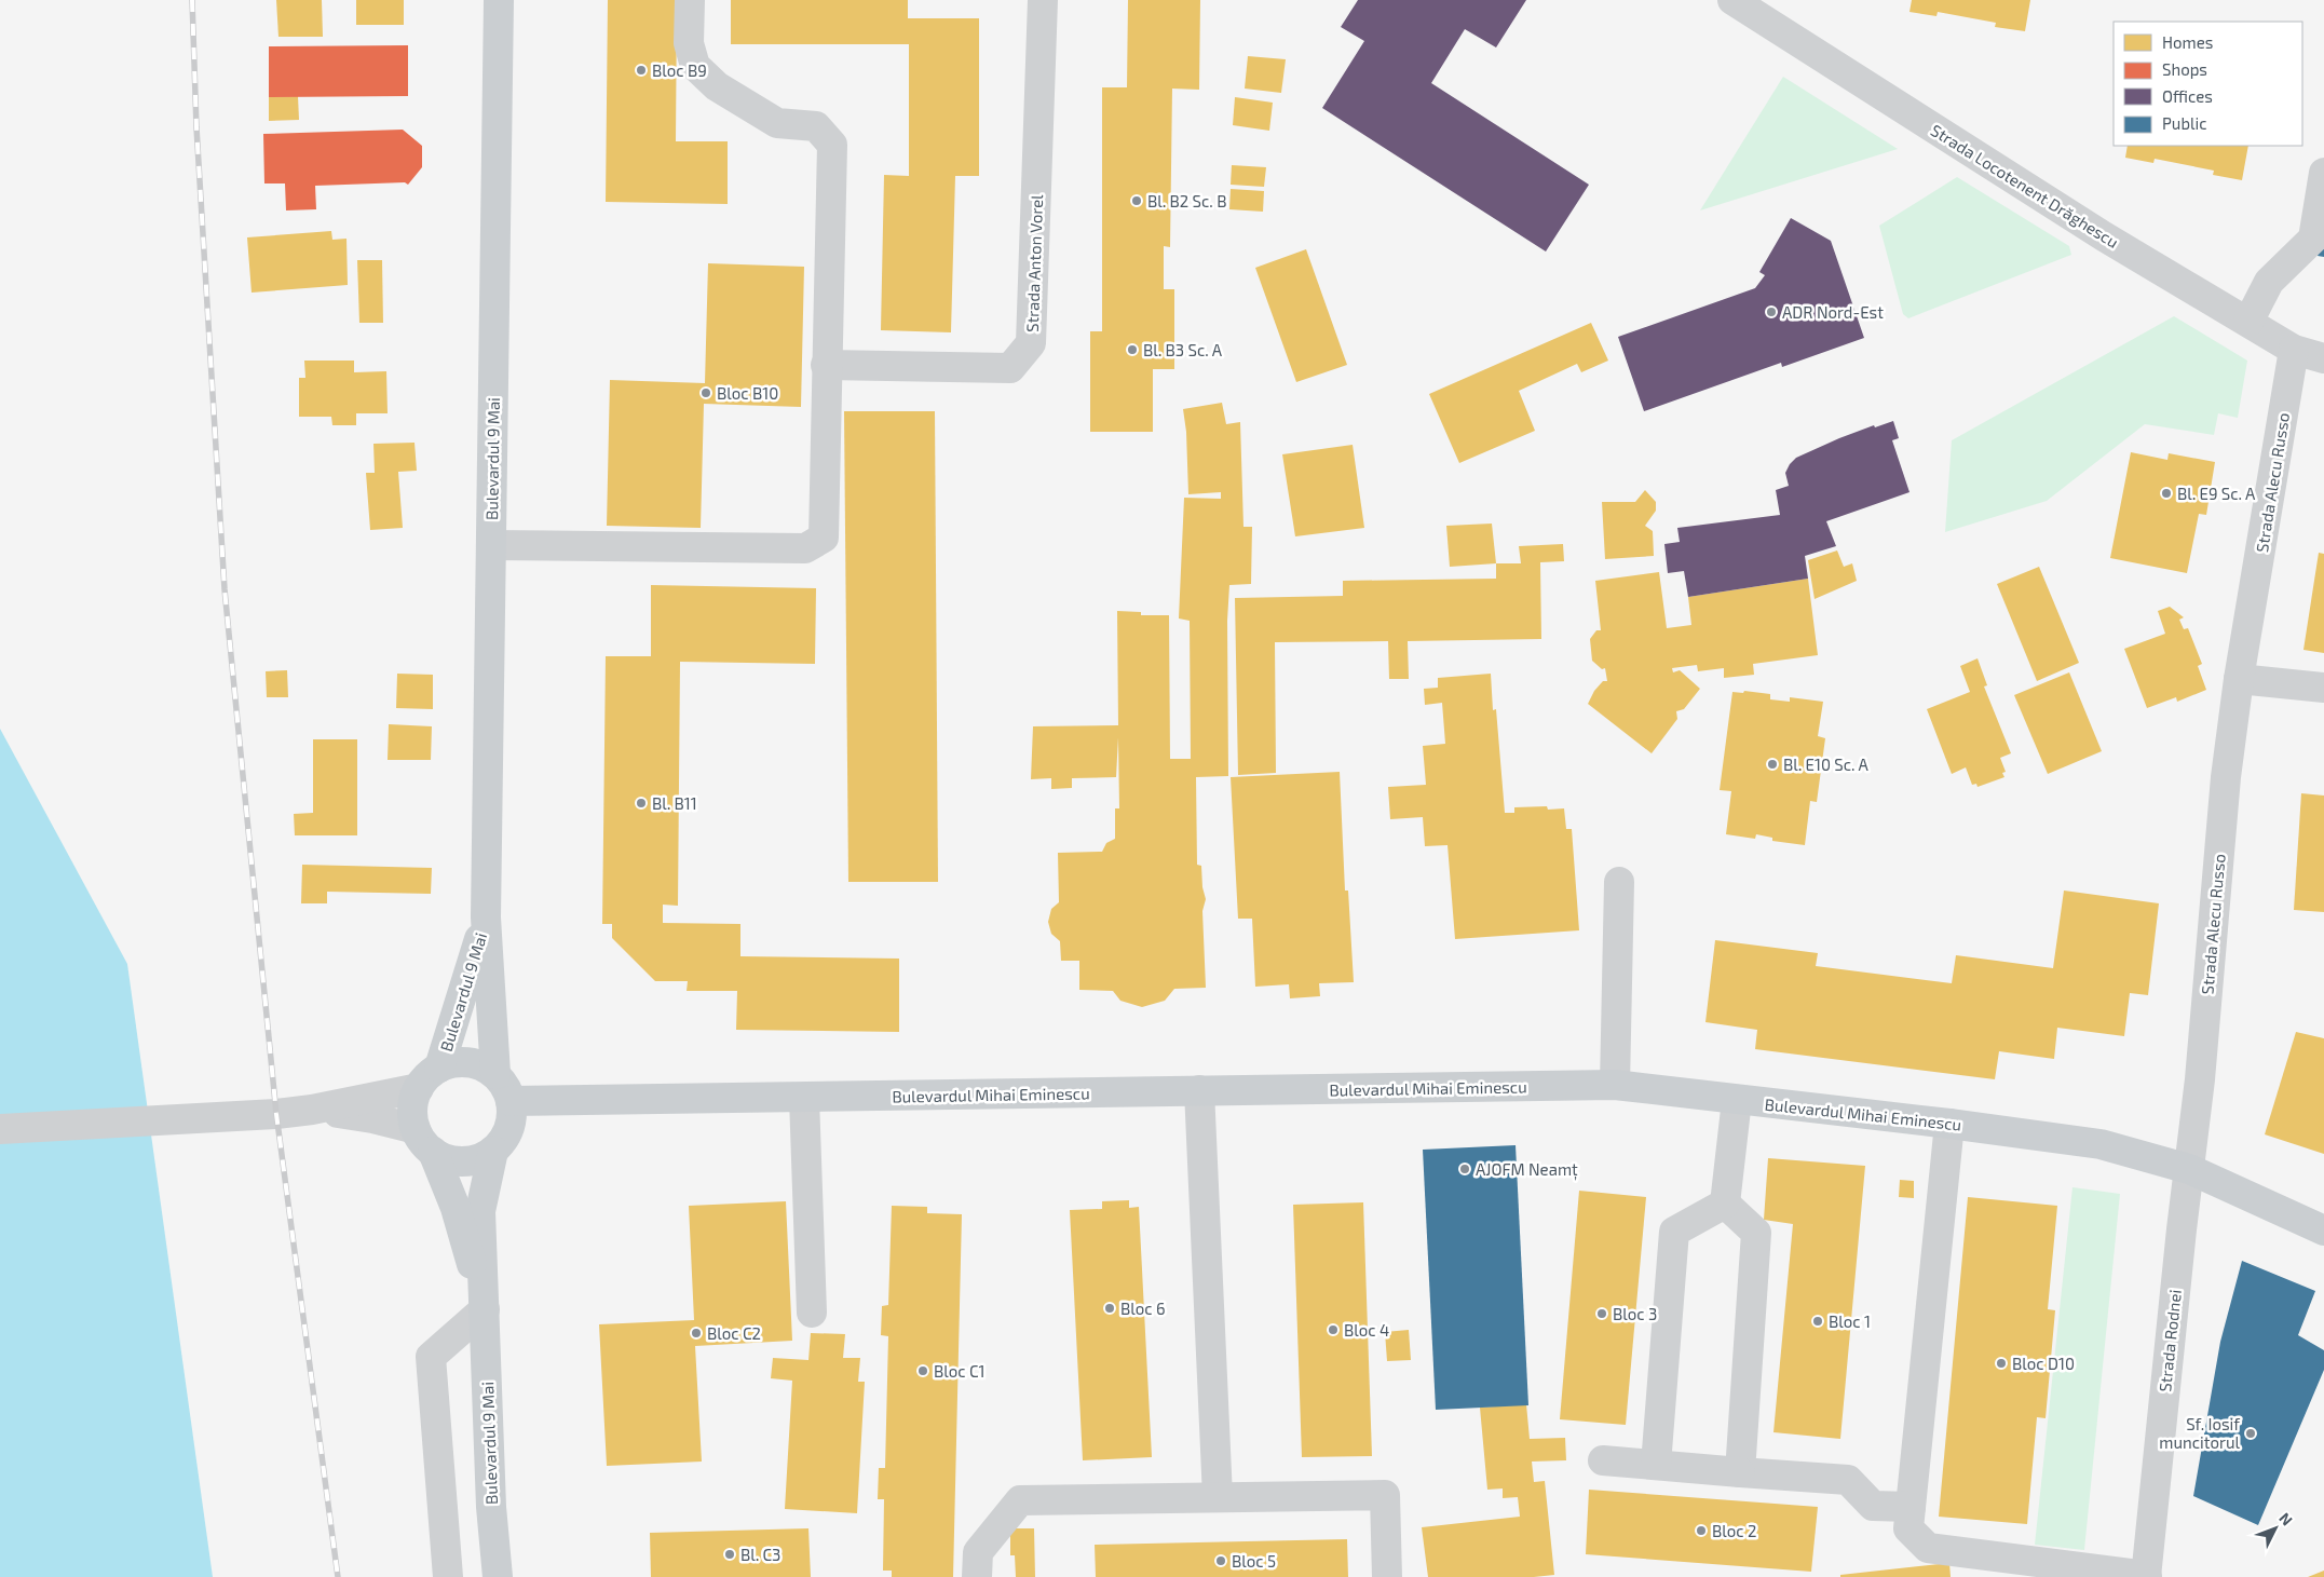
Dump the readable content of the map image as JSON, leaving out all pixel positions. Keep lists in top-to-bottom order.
{
  "streets": {
    "main road": ["Bulevardul 9 Mai", "Bulevardul Mihai Eminescu"],
    "street": [
      "Strada Locotenent Drăghescu",
      "Strada Anton Vorel",
      "Strada Alecu Russo",
      "Strada Rodnei"
    ]
  },
  "crossings": [
    ["Strada Locotenent Drăghescu", "Strada Alecu Russo"],
    ["Bulevardul 9 Mai", "Bulevardul Mihai Eminescu"],
    ["Strada Alecu Russo", "Bulevardul Mihai Eminescu"],
    ["Strada Alecu Russo", "Strada Rodnei"],
    ["Bulevardul Mihai Eminescu", "Strada Rodnei"]
  ],
  "places": [
    "Bloc B9",
    "Bl. B2 Sc. B",
    "ADR Nord-Est",
    "Bl. B3 Sc. A",
    "Bloc B10",
    "Bl. E9 Sc. A",
    "Bl. E10 Sc. A",
    "Bl. B11",
    "AJOFM Neamț",
    "Bloc 6",
    "Bloc 3",
    "Bloc 1",
    "Bloc 4",
    "Bloc C2",
    "Bloc D10",
    "Bloc C1",
    "Sf. Iosif muncitorul",
    "Bloc 2",
    "Bl. C3",
    "Bloc 5"
  ],
  "legend": [
    "Homes",
    "Shops",
    "Offices",
    "Public"
  ],
  "north": "top right"
}
